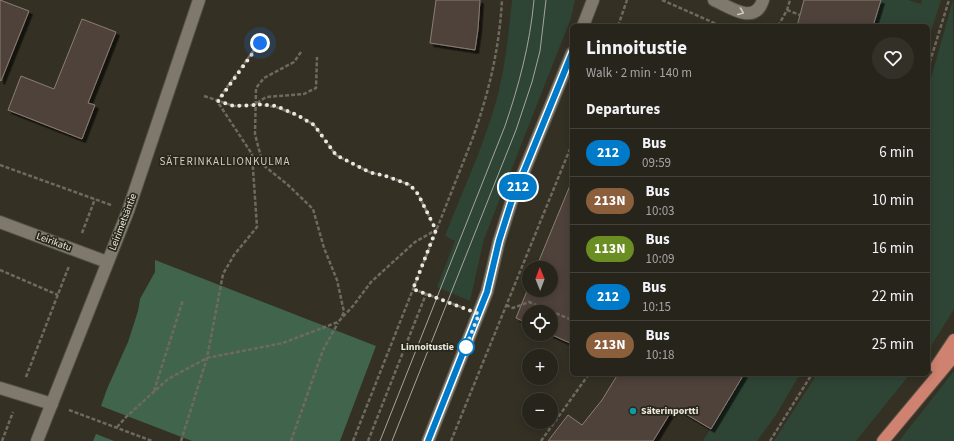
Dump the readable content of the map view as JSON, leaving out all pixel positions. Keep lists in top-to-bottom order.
{
  "streets": {
    "street": ["Leirimetsäntie", "Leirikatu"]
  },
  "crossings": [
    ["Leirimetsäntie", "Leirikatu"]
  ],
  "districts": ["SÄTERINKALLIONKULMA"],
  "places": ["Linnoitustie", "Säterinportti"],
  "lines": ["bus line 212"],
  "north": "top",
  "page": {
    "on_map": "212",
    "heading": [
      ["Linnoitustie", "Walk · 2 min · 140 m"],
      "Departures"
    ],
    "list": [
      {
        "mark": "212",
        "name": "Bus",
        "note": "09:59",
        "value": "6 min"
      },
      {
        "mark": "213N",
        "name": "Bus",
        "note": "10:03",
        "value": "10 min"
      },
      {
        "mark": "113N",
        "name": "Bus",
        "note": "10:09",
        "value": "16 min"
      },
      {
        "mark": "212",
        "name": "Bus",
        "note": "10:15",
        "value": "22 min"
      },
      {
        "mark": "213N",
        "name": "Bus",
        "note": "10:18",
        "value": "25 min"
      }
    ],
    "map_buttons": ["+", "−"]
  }
}
